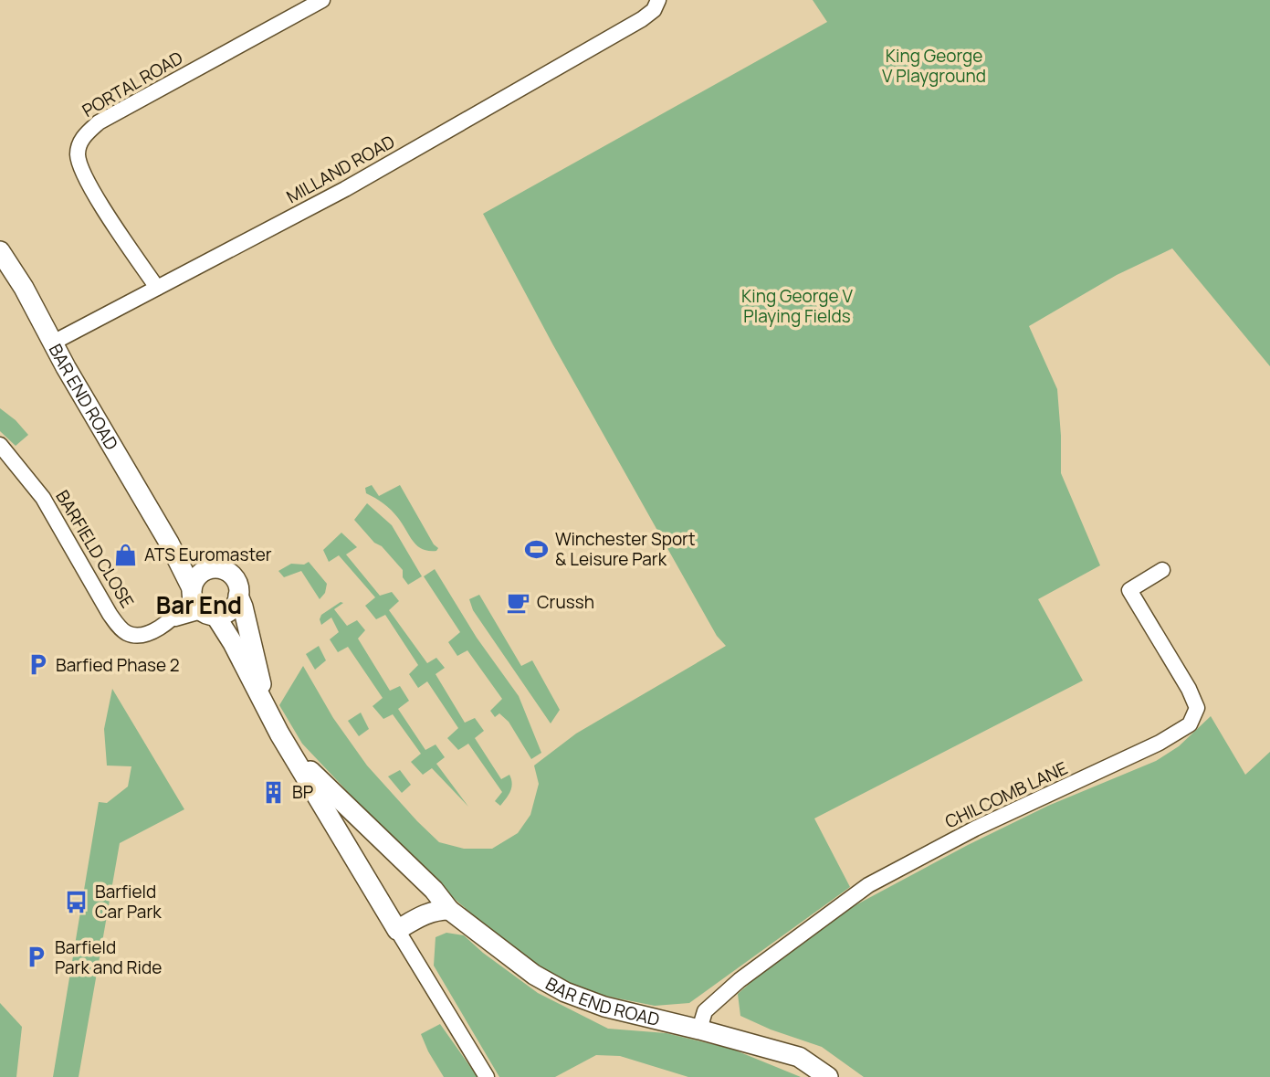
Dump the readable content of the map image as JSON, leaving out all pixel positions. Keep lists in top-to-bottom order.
{
  "streets": {
    "main road": ["BAR END ROAD"],
    "street": [
      "PORTAL ROAD",
      "MILLAND ROAD",
      "BARFIELD CLOSE",
      "CHILCOMB LANE"
    ]
  },
  "crossings": [
    ["PORTAL ROAD", "MILLAND ROAD"],
    ["MILLAND ROAD", "BAR END ROAD"],
    ["BAR END ROAD", "BARFIELD CLOSE"],
    ["BAR END ROAD", "CHILCOMB LANE"]
  ],
  "districts": ["Bar End"],
  "parks": ["King George V Playground", "King George V Playing Fields"],
  "places": {
    "sports": ["Winchester Sport & Leisure Park"],
    "shop": ["ATS Euromaster"],
    "cafe": ["Crussh"],
    "parking": ["Barfied Phase 2", "Barfield Park and Ride"],
    "building": ["BP"],
    "bus stop": ["Barfield Car Park"]
  }
}
